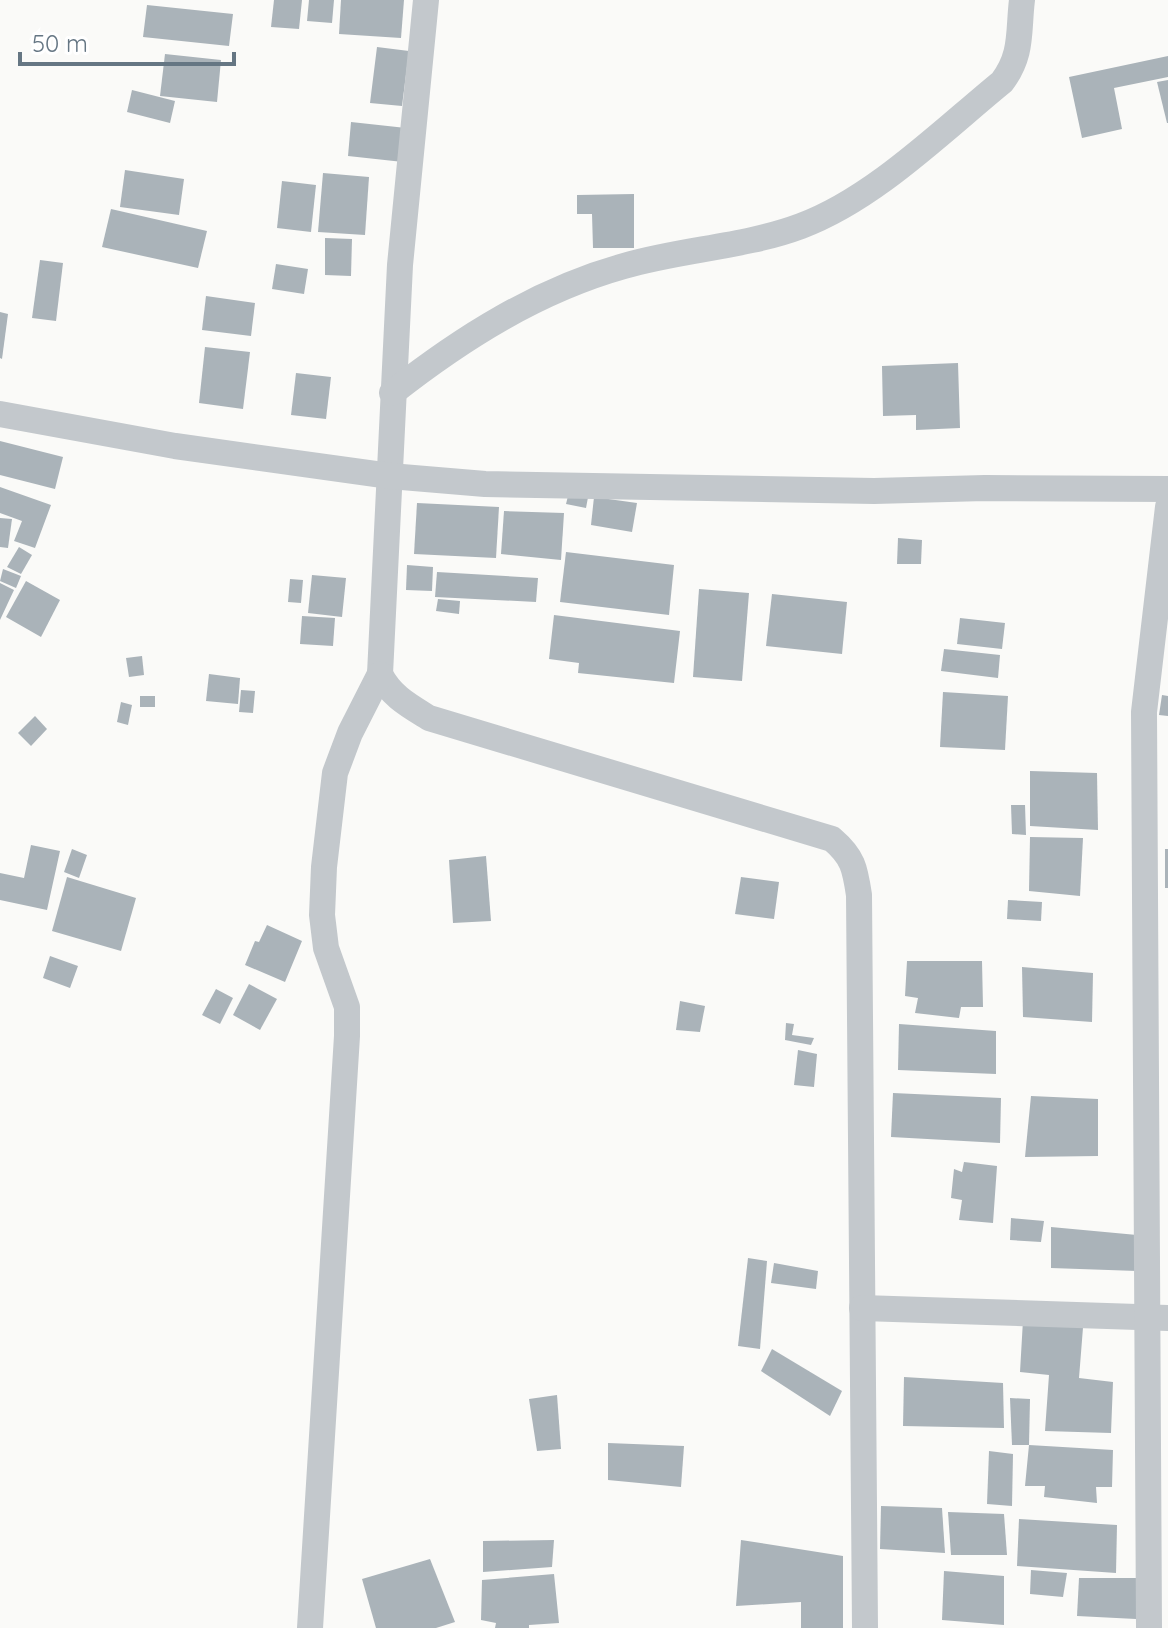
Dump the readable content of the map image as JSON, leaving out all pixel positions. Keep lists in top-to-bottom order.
{
  "scale_bar": "50 m"
}
